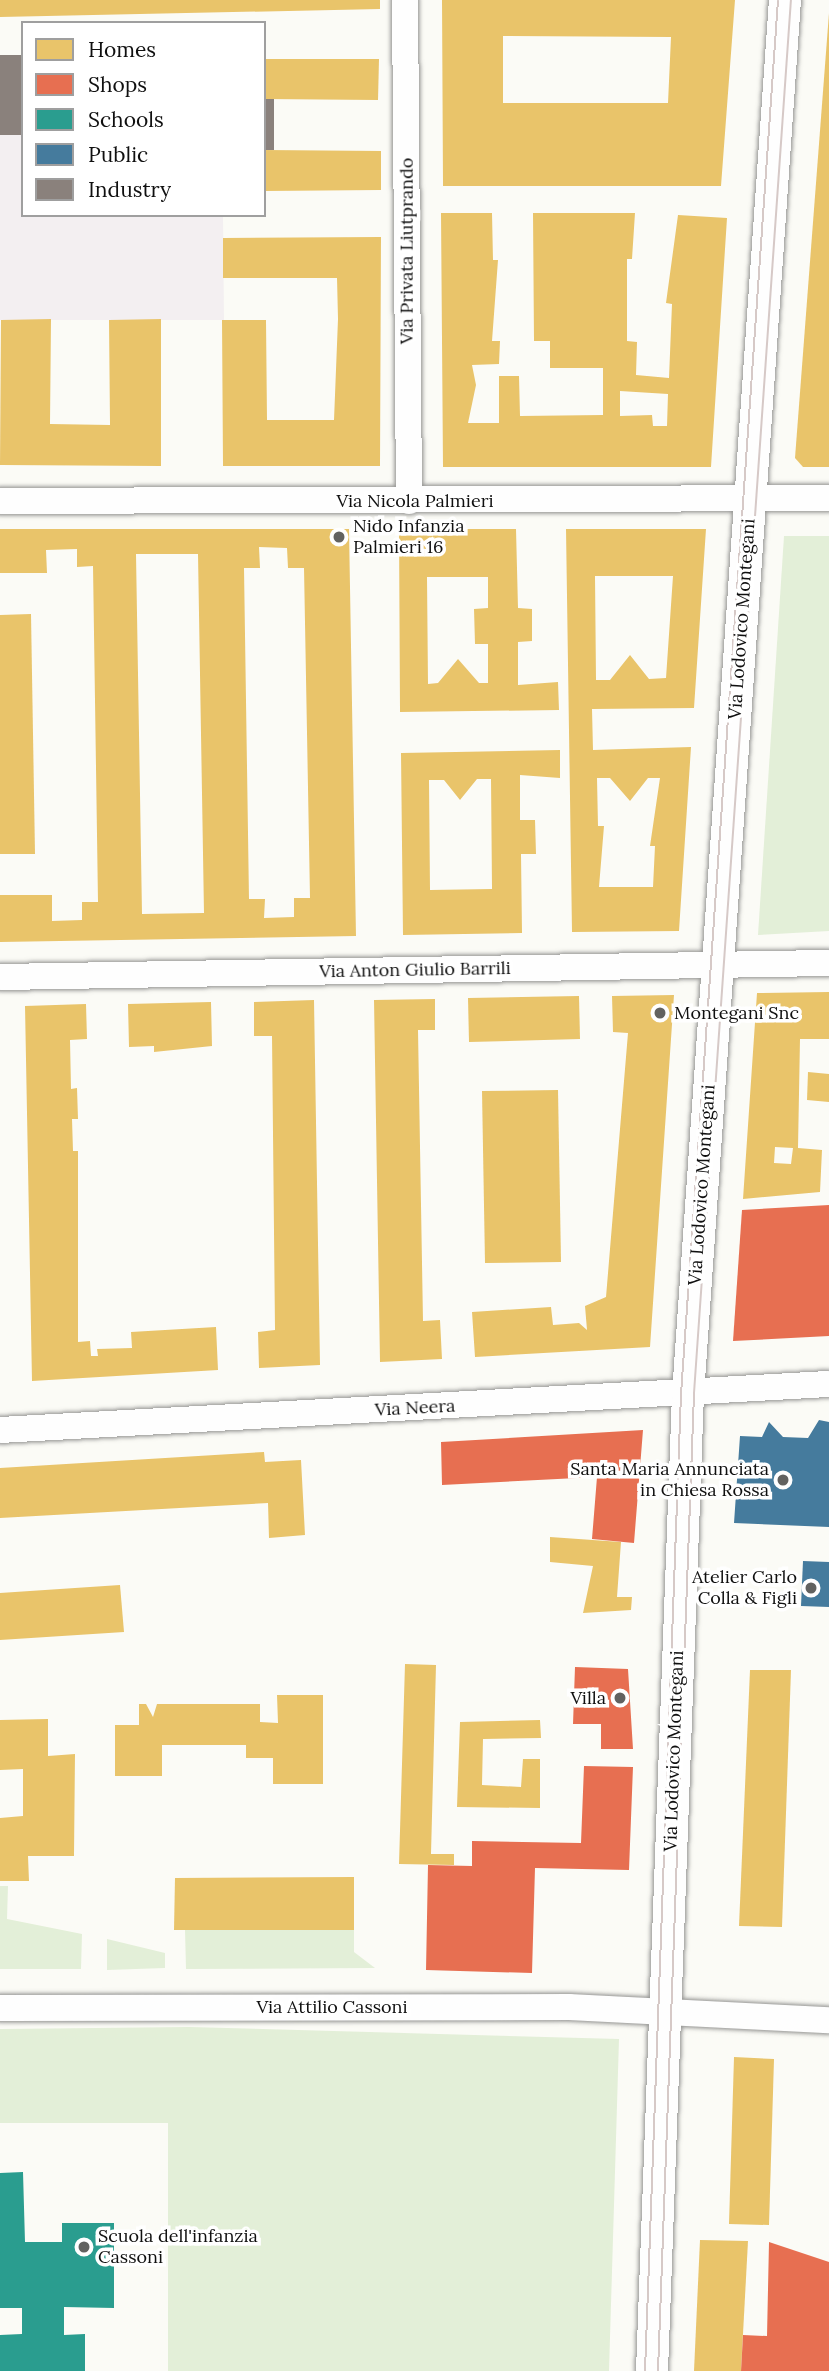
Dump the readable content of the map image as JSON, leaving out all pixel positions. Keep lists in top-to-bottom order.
{
  "streets": {
    "street": [
      "Via Privata Liutprando",
      "Via Nicola Palmieri",
      "Via Lodovico Montegani",
      "Via Anton Giulio Barrili",
      "Via Neera",
      "Via Attilio Cassoni"
    ]
  },
  "crossings": [
    ["Via Privata Liutprando", "Via Nicola Palmieri"],
    ["Via Nicola Palmieri", "Via Lodovico Montegani"],
    ["Via Lodovico Montegani", "Via Anton Giulio Barrili"],
    ["Via Lodovico Montegani", "Via Neera"],
    ["Via Lodovico Montegani", "Via Attilio Cassoni"]
  ],
  "places": [
    "Nido Infanzia Palmieri 16",
    "Montegani Snc",
    "Santa Maria Annunciata in Chiesa Rossa",
    "Atelier Carlo Colla & Figli",
    "Villa",
    "Scuola dell'infanzia Cassoni"
  ],
  "legend": [
    "Homes",
    "Shops",
    "Schools",
    "Public",
    "Industry"
  ]
}
